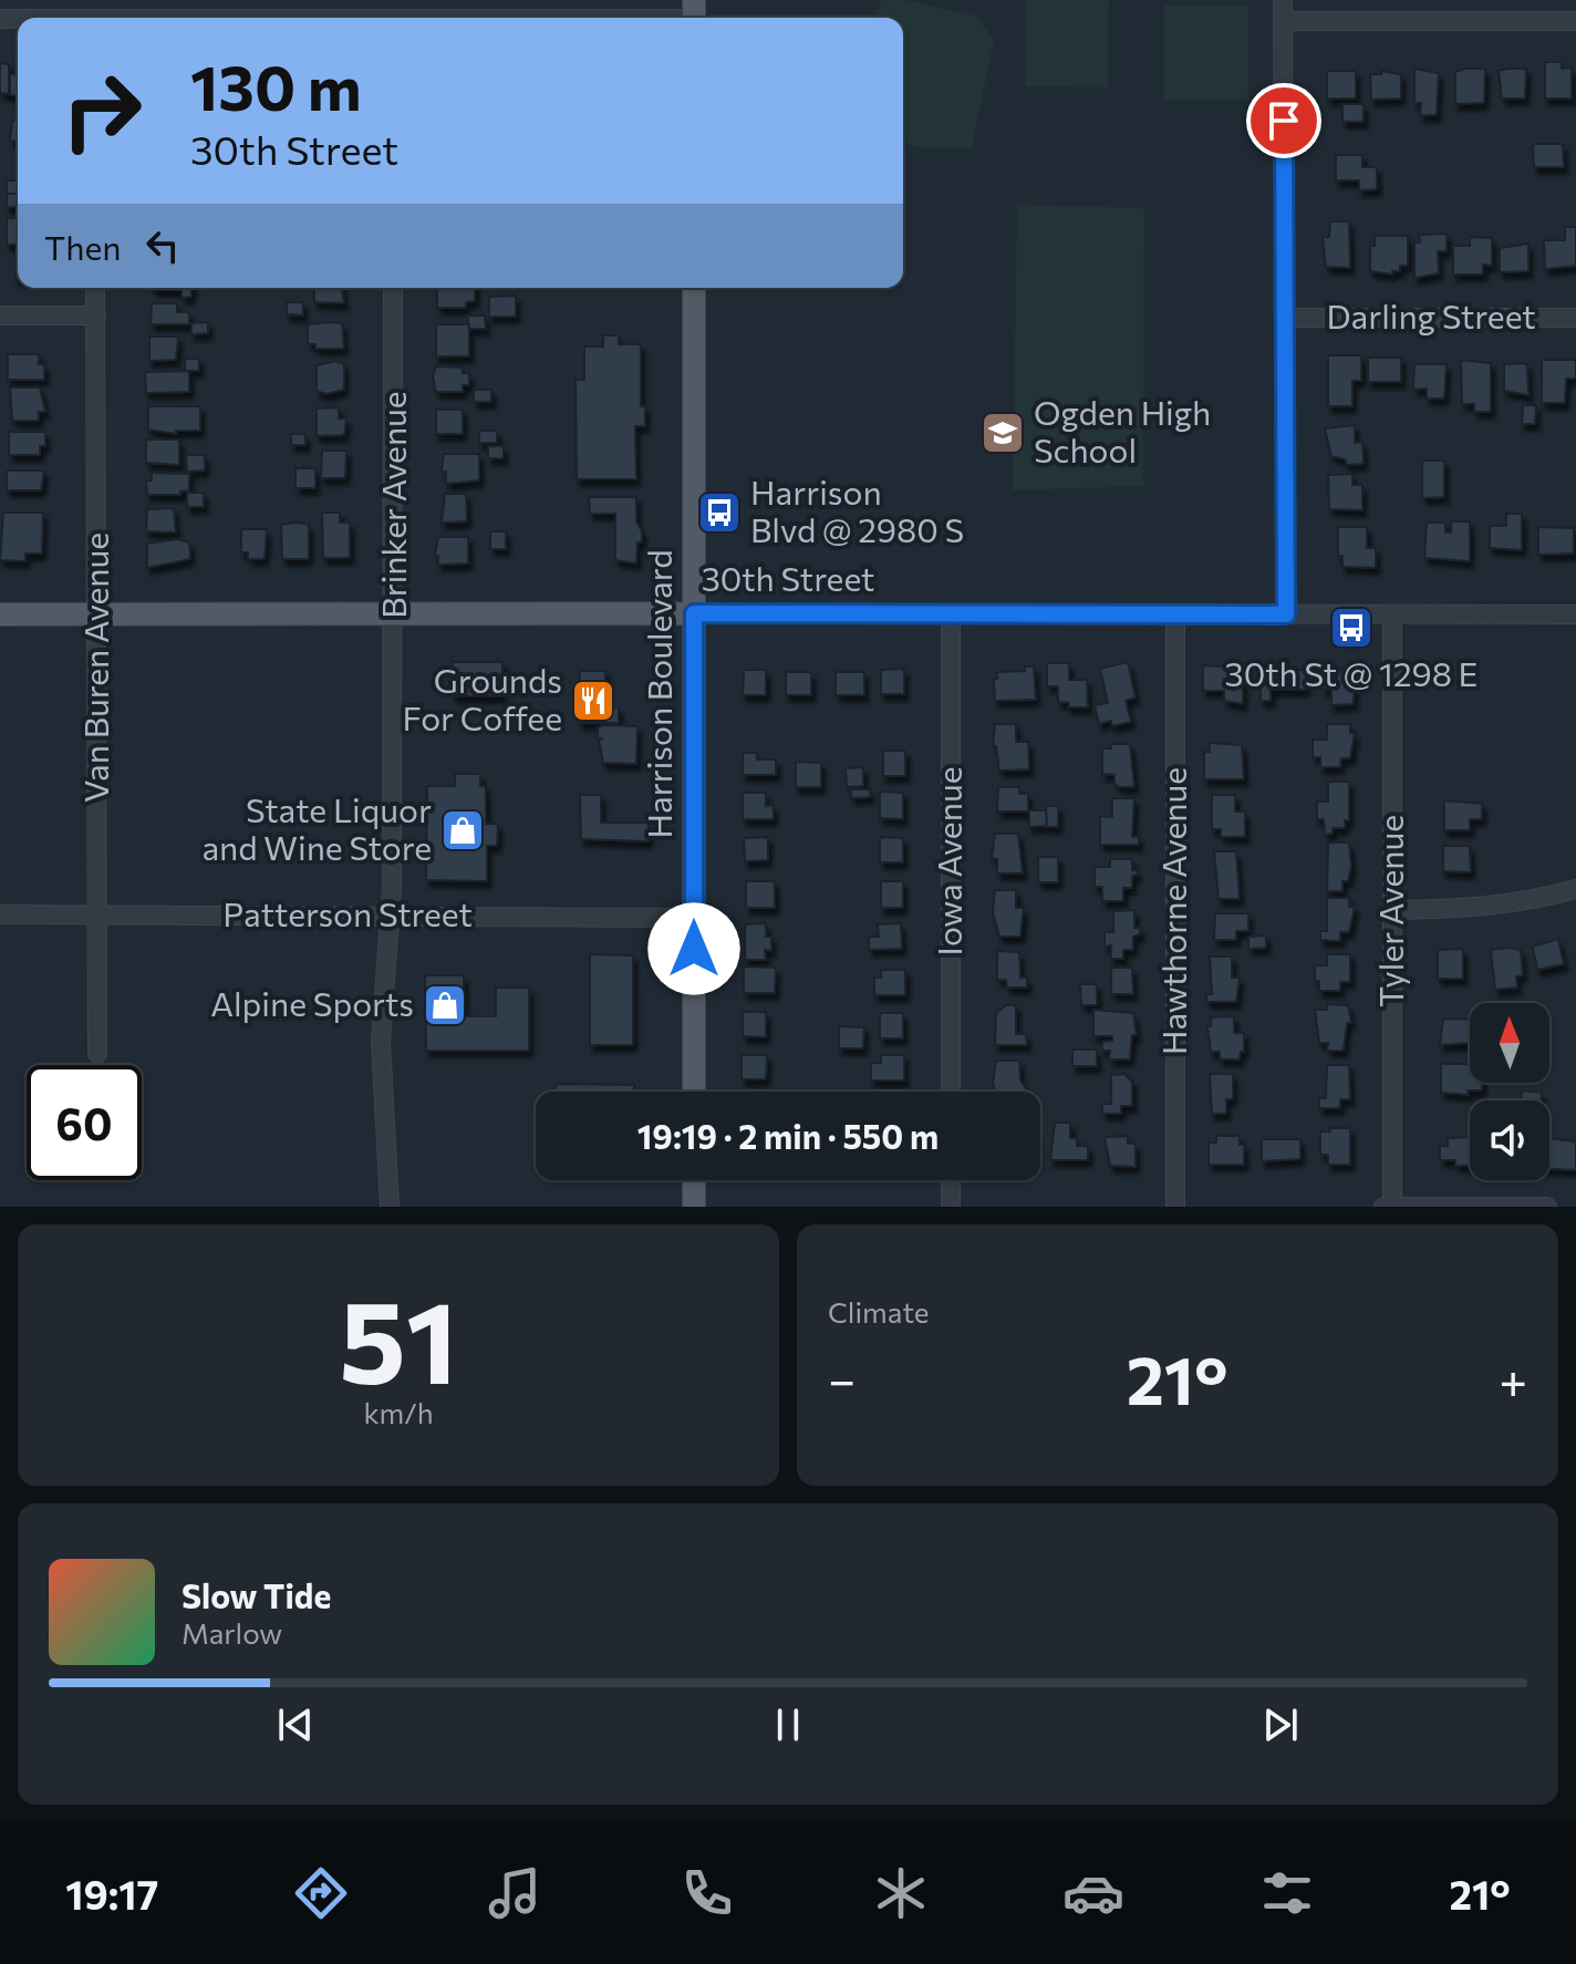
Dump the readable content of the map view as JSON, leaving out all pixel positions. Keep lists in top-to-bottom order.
{
  "streets": {
    "main road": ["30th Street", "Harrison Boulevard"],
    "street": [
      "Darling Street",
      "Brinker Avenue",
      "Van Buren Avenue",
      "Iowa Avenue",
      "Hawthorne Avenue",
      "Tyler Avenue",
      "Patterson Street"
    ]
  },
  "crossings": [
    ["Brinker Avenue", "30th Street"],
    ["Brinker Avenue", "Patterson Street"],
    ["30th Street", "Van Buren Avenue"],
    ["30th Street", "Harrison Boulevard"],
    ["30th Street", "Iowa Avenue"],
    ["30th Street", "Hawthorne Avenue"],
    ["30th Street", "Tyler Avenue"],
    ["Van Buren Avenue", "Patterson Street"],
    ["Harrison Boulevard", "Patterson Street"]
  ],
  "places": {
    "school or university": ["Ogden High School"],
    "bus stop": ["Harrison Blvd @ 2980 S", "30th St @ 1298 E"],
    "restaurant": ["Grounds For Coffee"],
    "shop": ["State Liquor and Wine Store", "Alpine Sports"]
  },
  "north": "top",
  "page": {
    "turn": ["130 m", "30th Street"],
    "then": "Then",
    "limit": "60",
    "trip": "19:19 · 2 min · 550 m",
    "tile": [
      ["51", "km/h"],
      "Climate"
    ],
    "heat": ["−", "21°", "+"],
    "song": ["Slow Tide", "Marlow"],
    "tabs": ["19:17", "21°"]
  }
}
